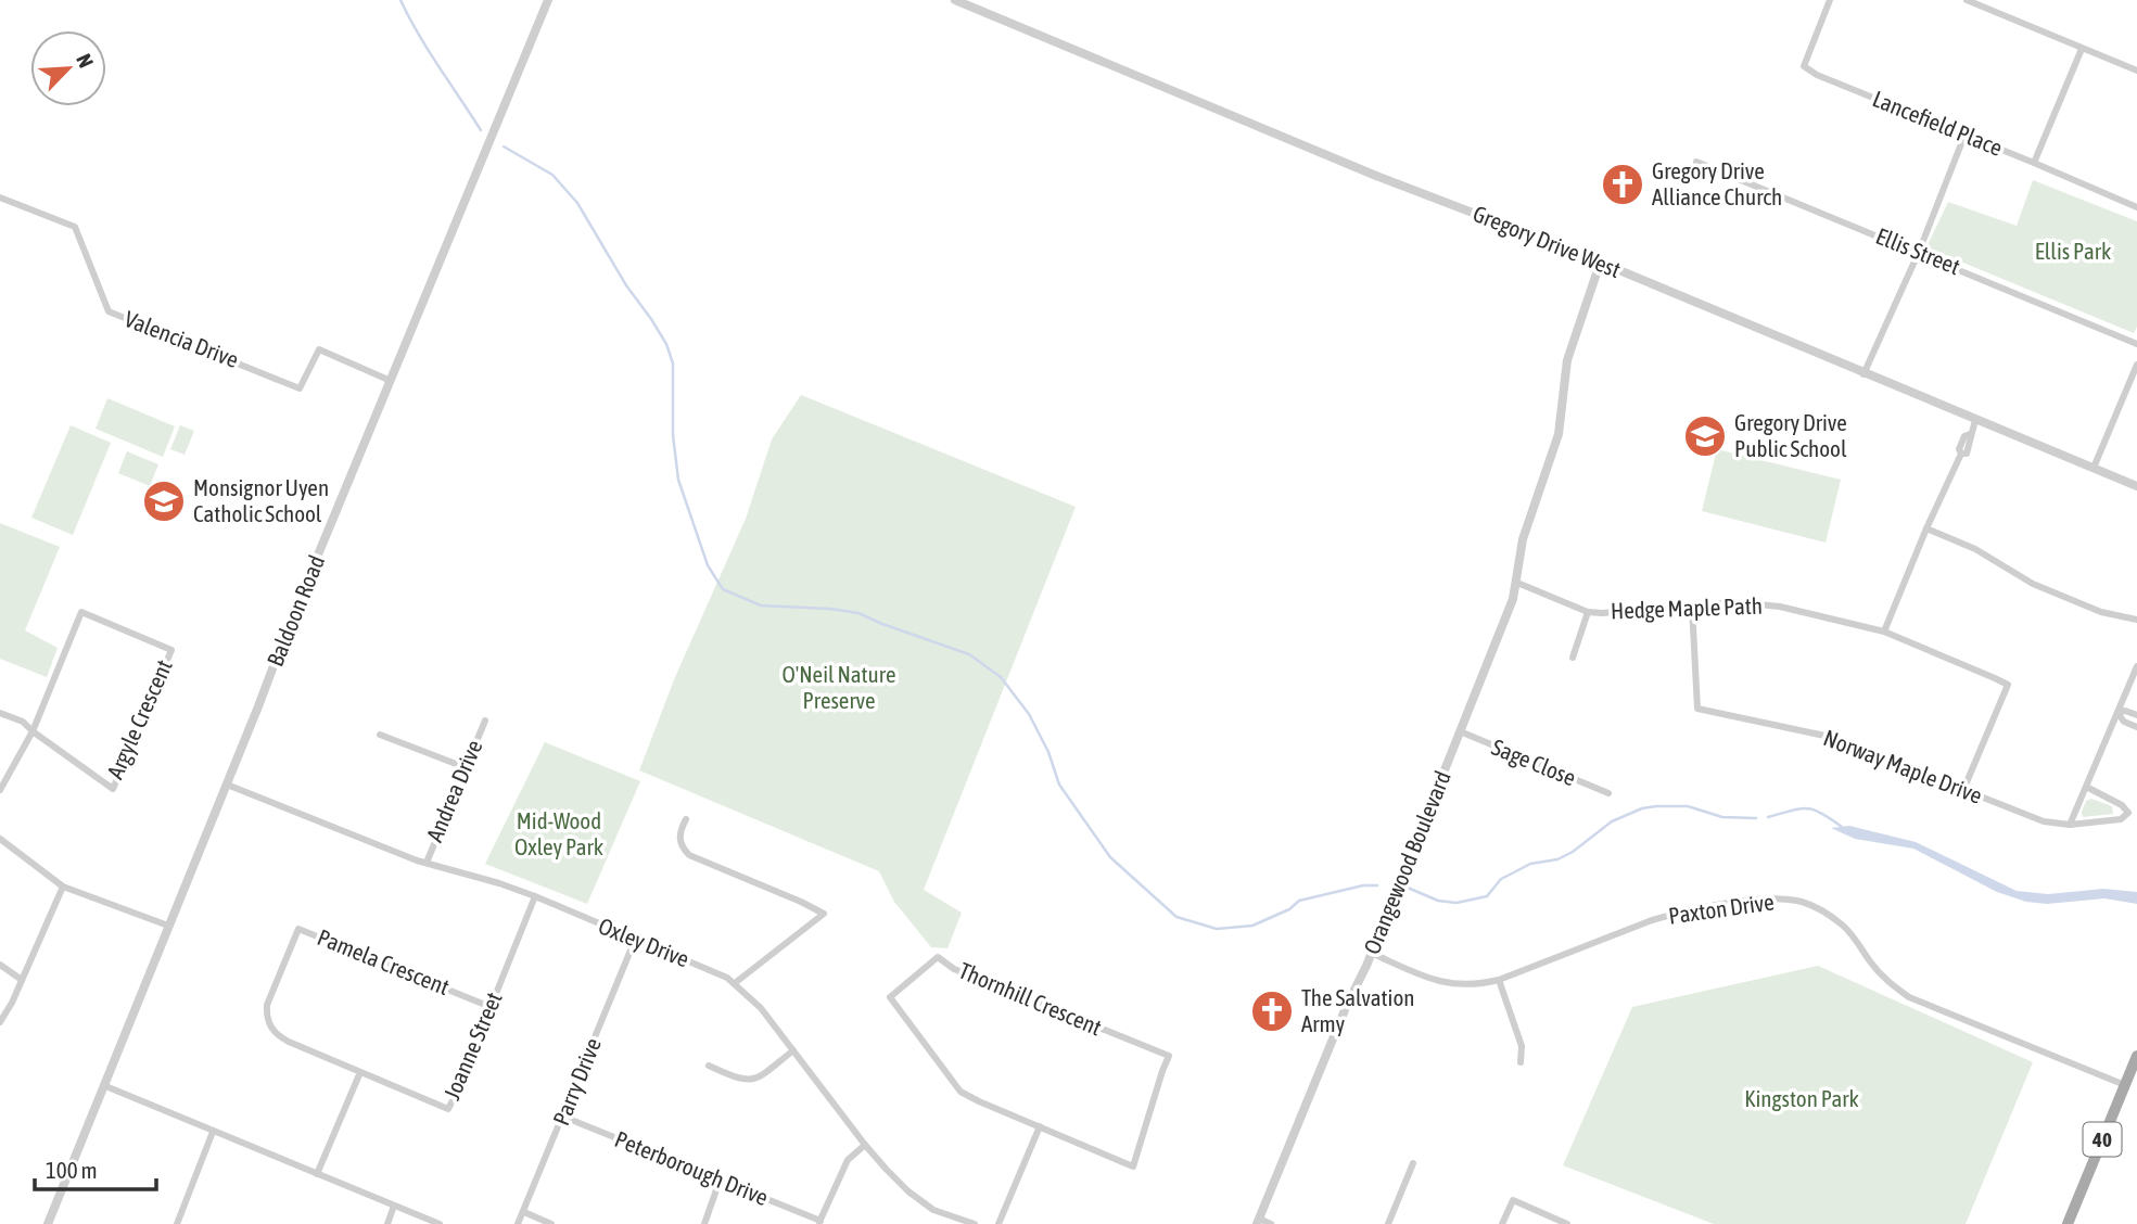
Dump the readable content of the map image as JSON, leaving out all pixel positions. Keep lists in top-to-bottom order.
{
  "streets": {
    "main road": ["40"],
    "street": [
      "Lancefield Place",
      "Gregory Drive West",
      "Ellis Street",
      "Valencia Drive",
      "Hedge Maple Path",
      "Baldoon Road",
      "Argyle Crescent",
      "Sage Close",
      "Norway Maple Drive",
      "Andrea Drive",
      "Orangewood Boulevard",
      "Paxton Drive",
      "Oxley Drive",
      "Pamela Crescent",
      "Thornhill Crescent",
      "Joanne Street",
      "Parry Drive",
      "Peterborough Drive"
    ]
  },
  "crossings": [
    ["Gregory Drive West", "Orangewood Boulevard"],
    ["Valencia Drive", "Baldoon Road"],
    ["Hedge Maple Path", "Norway Maple Drive"],
    ["Hedge Maple Path", "Orangewood Boulevard"],
    ["Baldoon Road", "Oxley Drive"],
    ["Sage Close", "Orangewood Boulevard"],
    ["Andrea Drive", "Oxley Drive"],
    ["Orangewood Boulevard", "Paxton Drive"],
    ["Paxton Drive", "40"],
    ["Oxley Drive", "Joanne Street"],
    ["Oxley Drive", "Parry Drive"],
    ["Pamela Crescent", "Joanne Street"],
    ["Parry Drive", "Peterborough Drive"]
  ],
  "parks": [
    "Ellis Park",
    "O'Neil Nature Preserve",
    "Mid-Wood Oxley Park",
    "Kingston Park"
  ],
  "places": {
    "church": ["Gregory Drive Alliance Church", "The Salvation Army"],
    "school or university": ["Gregory Drive Public School", "Monsignor Uyen Catholic School"]
  },
  "scale_bar": "100 m",
  "north": "top right"
}
